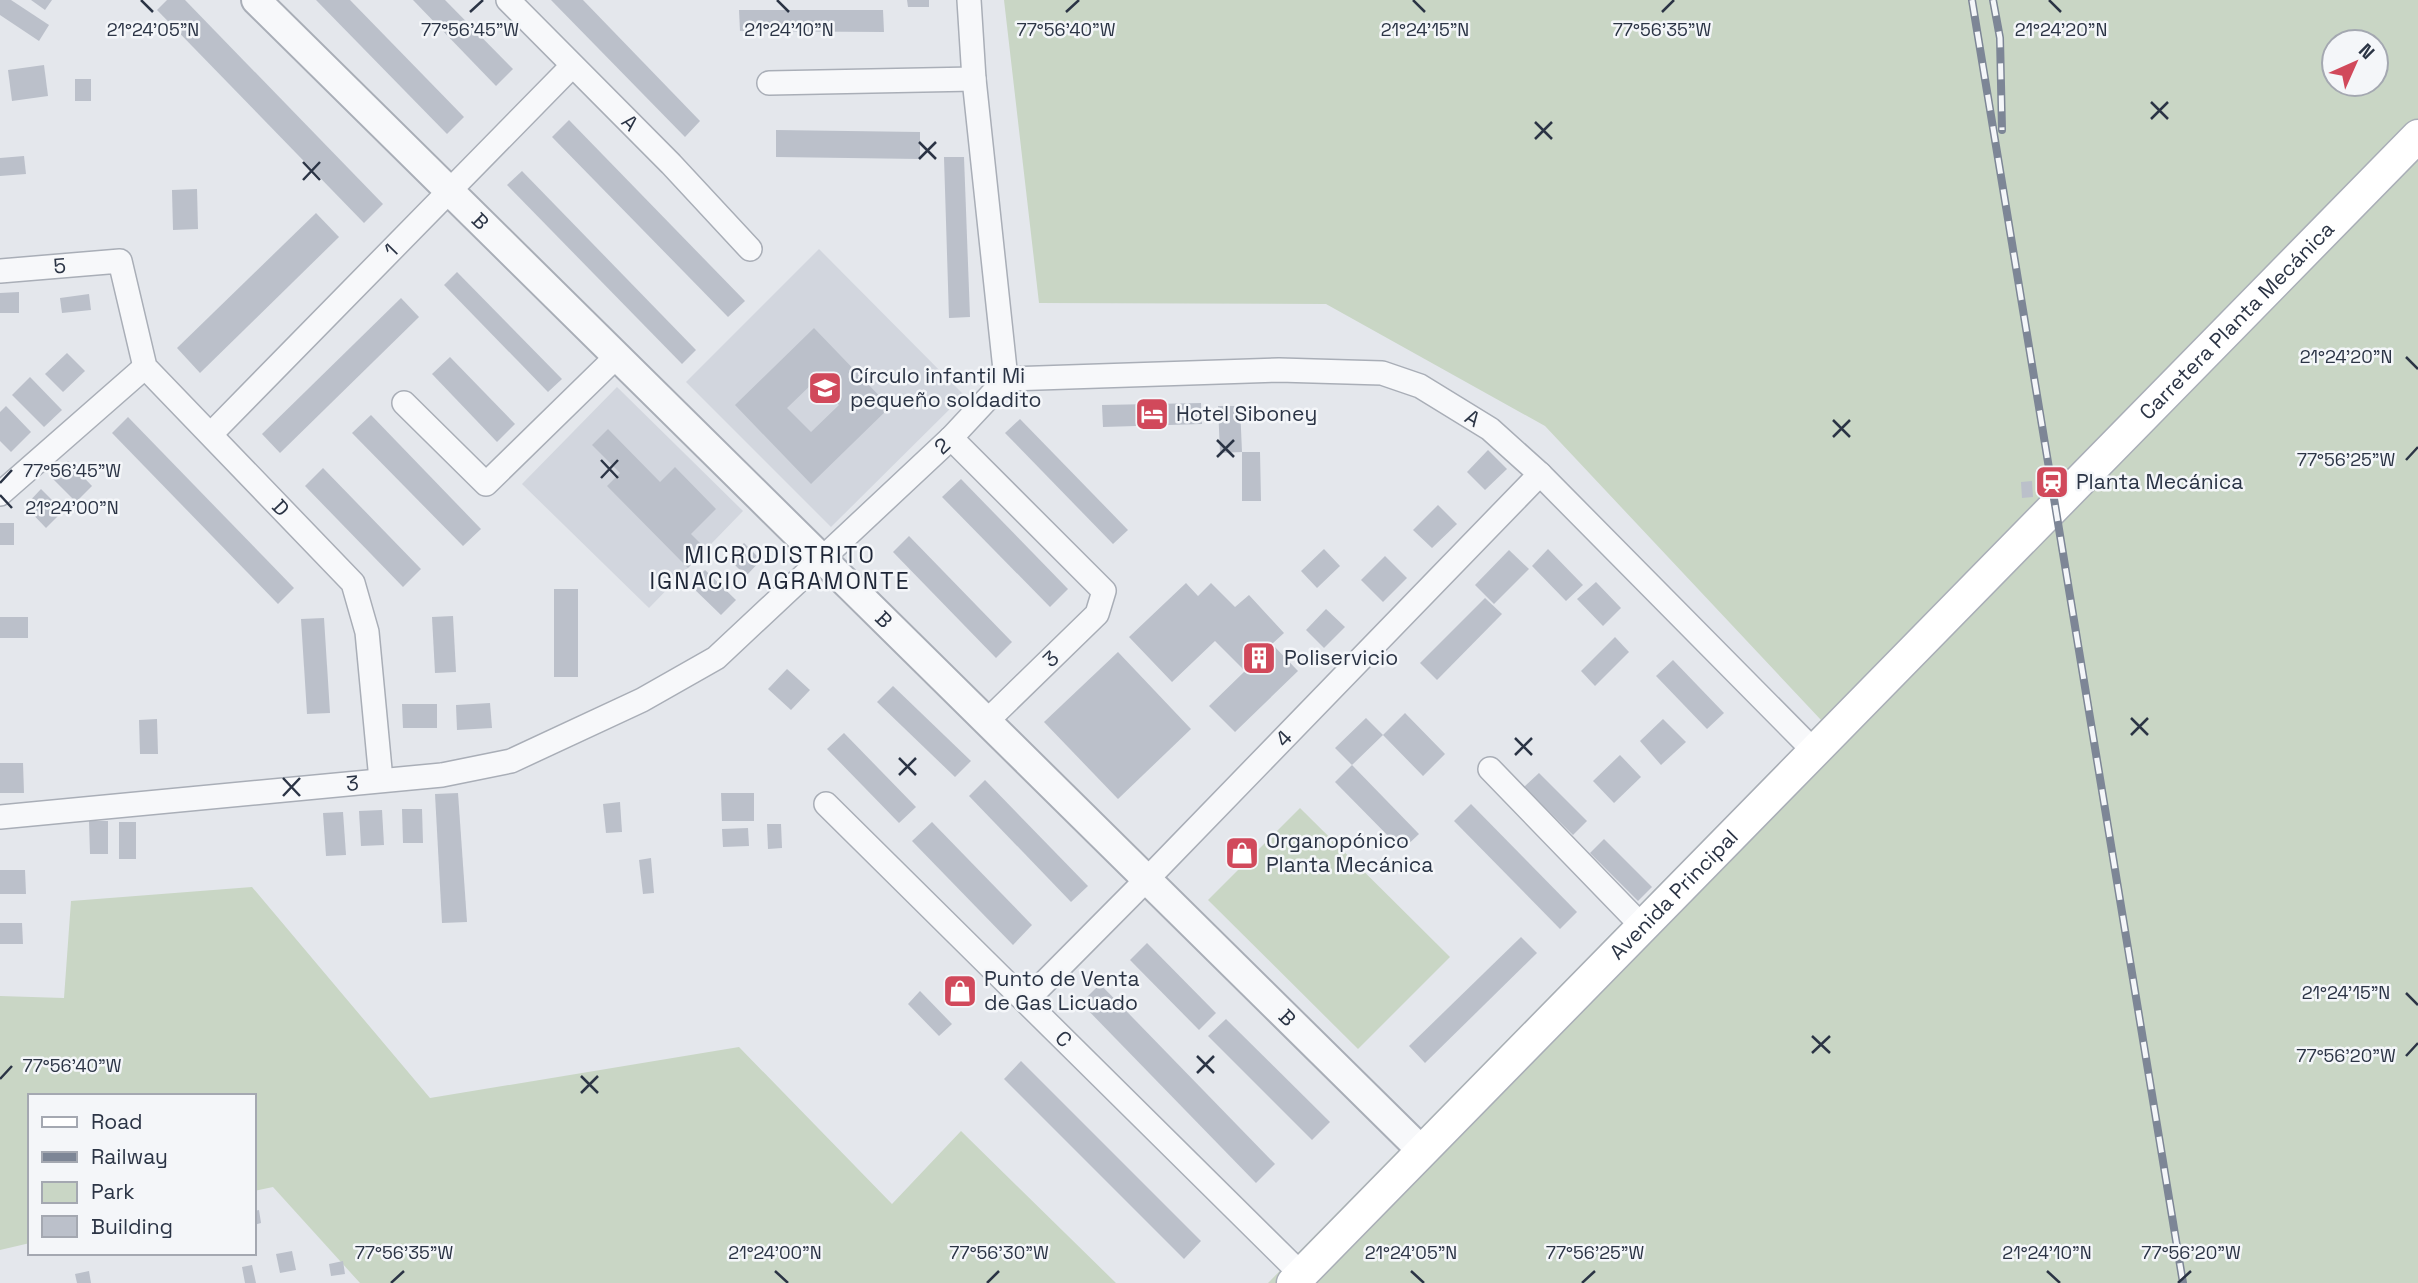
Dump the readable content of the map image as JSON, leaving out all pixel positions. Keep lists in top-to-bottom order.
{
  "streets": {
    "main road": ["Carretera Planta Mecánica", "Avenida Principal"],
    "street": [
      "A",
      "B",
      "1",
      "5",
      "2",
      "D",
      "3",
      "4",
      "C"
    ]
  },
  "crossings": [
    ["A", "1"],
    ["A", "2"],
    ["A", "4"],
    ["A", "Avenida Principal"],
    ["B", "1"],
    ["B", "2"],
    ["B", "3"],
    ["B", "4"],
    ["B", "Avenida Principal"],
    ["1", "D"],
    ["5", "D"],
    ["Carretera Planta Mecánica", "Avenida Principal"],
    ["2", "3"],
    ["D", "3"],
    ["4", "C"],
    ["Avenida Principal", "C"]
  ],
  "districts": ["MICRODISTRITO IGNACIO AGRAMONTE"],
  "places": {
    "school or university": ["Círculo infantil Mi pequeño soldadito"],
    "hotel": ["Hotel Siboney"],
    "station": ["Planta Mecánica"],
    "building": ["Poliservicio"],
    "shop": ["Organopónico Planta Mecánica", "Punto de Venta de Gas Licuado"]
  },
  "legend": [
    "Road",
    "Railway",
    "Park",
    "Building"
  ],
  "north": "top right",
  "coordinates": [
    "21°24'05\"N",
    "77°56'45\"W",
    "21°24'10\"N",
    "77°56'40\"W",
    "21°24'15\"N",
    "77°56'35\"W",
    "21°24'20\"N",
    "77°56'25\"W",
    "21°24'00\"N",
    "77°56'20\"W",
    "77°56'30\"W"
  ]
}
